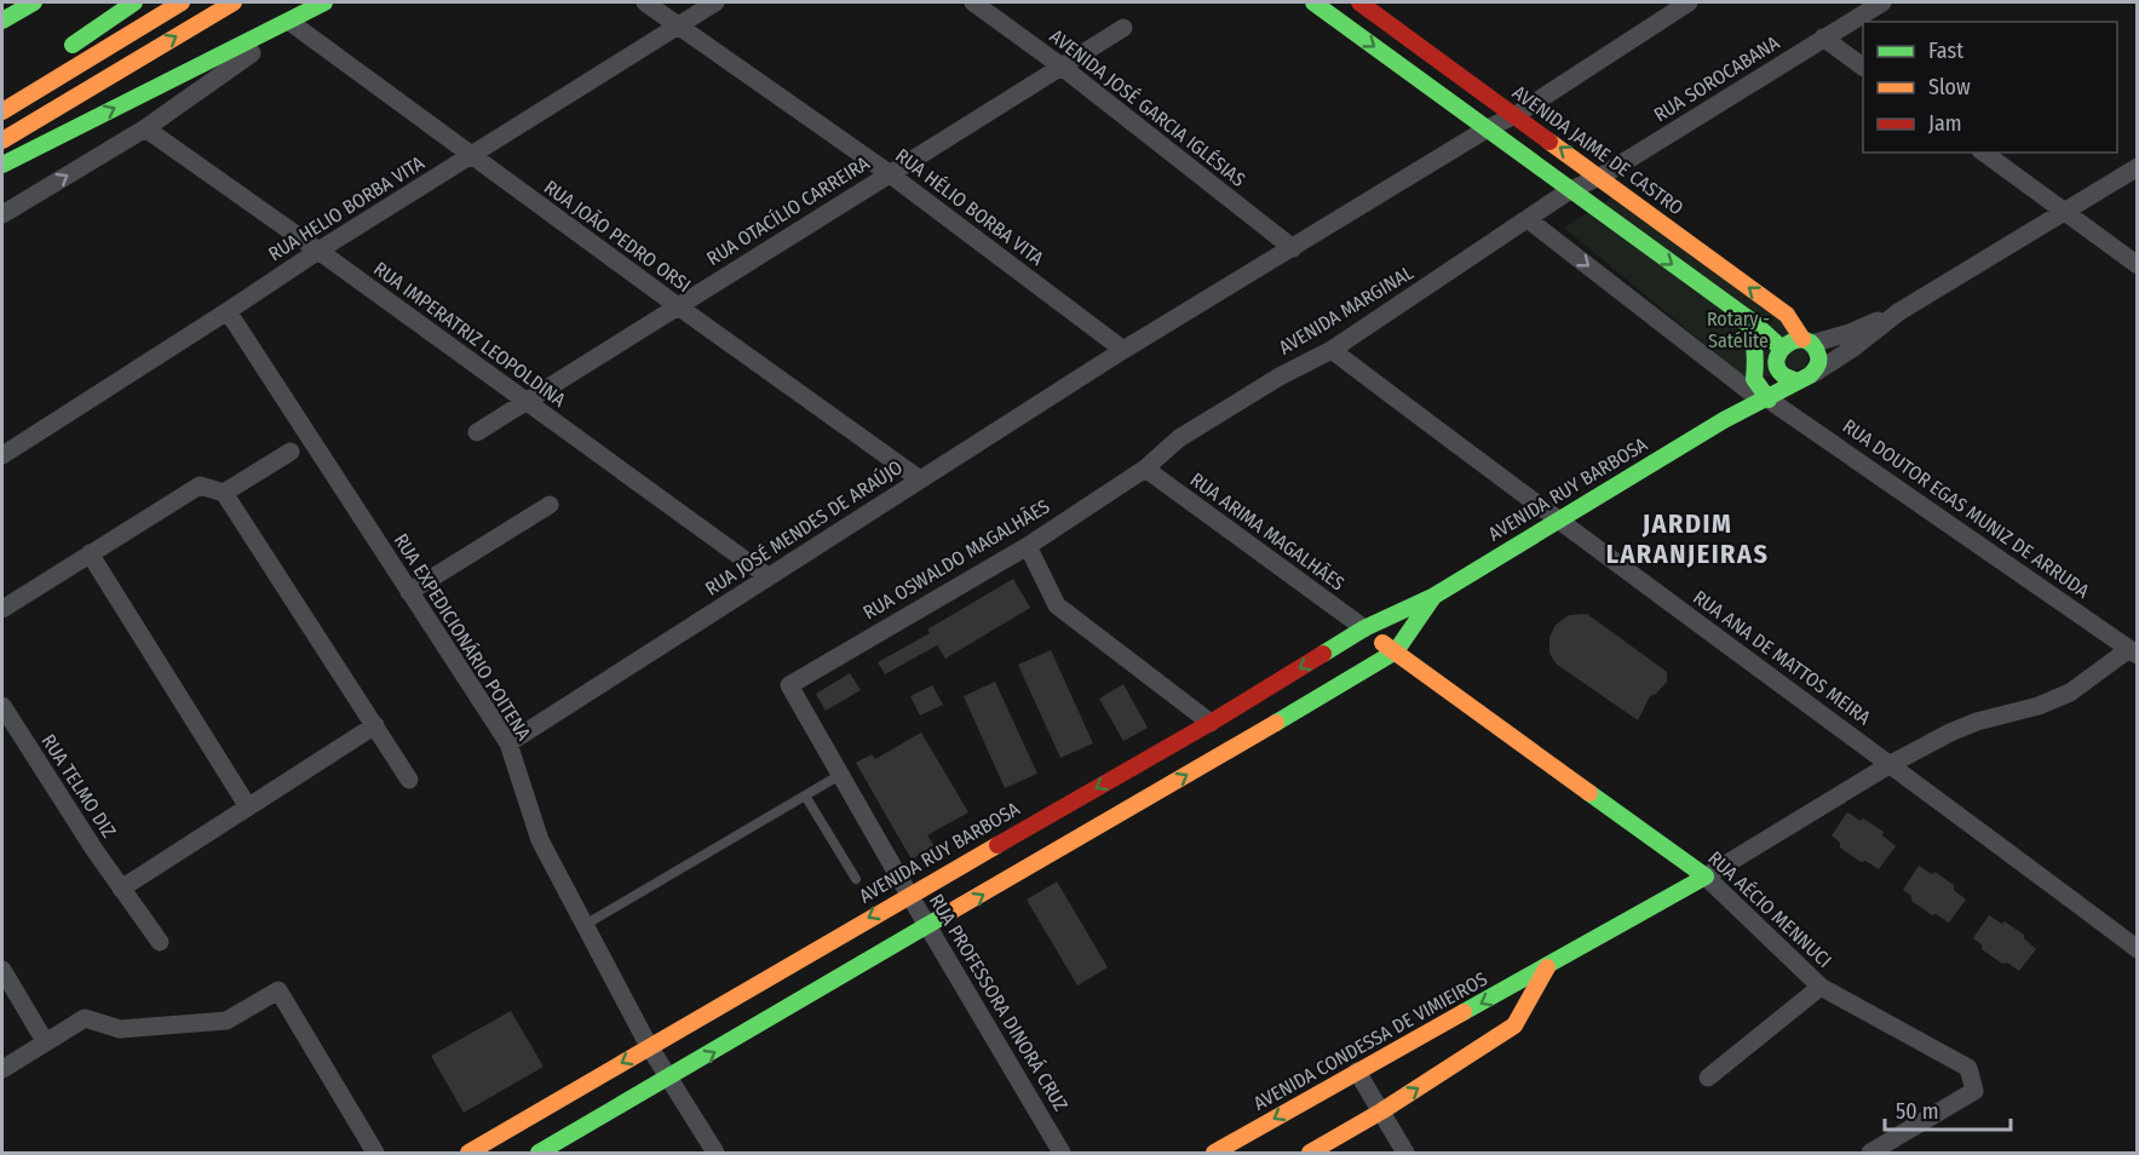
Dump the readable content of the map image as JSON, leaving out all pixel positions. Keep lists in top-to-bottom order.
{
  "streets": {
    "main road": [
      "AVENIDA JAIME DE CASTRO",
      "AVENIDA RUY BARBOSA",
      "RUA AÉCIO MENNUCI",
      "AVENIDA CONDESSA DE VIMIEIROS"
    ],
    "street": [
      "RUA SOROCABANA",
      "AVENIDA JOSÉ GARCIA IGLÉSIAS",
      "RUA HÉLIO BORBA VITA",
      "RUA HELIO BORBA VITA",
      "RUA OTACÍLIO CARREIRA",
      "RUA JOÃO PEDRO ORSI",
      "AVENIDA MARGINAL",
      "RUA IMPERATRIZ LEOPOLDINA",
      "RUA DOUTOR EGAS MUNIZ DE ARRUDA",
      "RUA JOSÉ MENDES DE ARAÚJO",
      "RUA ARIMA MAGALHÃES",
      "RUA OSWALDO MAGALHÃES",
      "RUA EXPEDICIONÁRIO POITENA",
      "RUA ANA DE MATTOS MEIRA",
      "RUA TELMO DIZ",
      "RUA PROFESSORA DINORÁ CRUZ"
    ]
  },
  "crossings": [
    ["RUA SOROCABANA", "AVENIDA JAIME DE CASTRO"],
    ["RUA SOROCABANA", "AVENIDA MARGINAL"],
    ["AVENIDA JOSÉ GARCIA IGLÉSIAS", "RUA OTACÍLIO CARREIRA"],
    ["AVENIDA JOSÉ GARCIA IGLÉSIAS", "RUA JOSÉ MENDES DE ARAÚJO"],
    ["AVENIDA JAIME DE CASTRO", "AVENIDA RUY BARBOSA"],
    ["RUA HÉLIO BORBA VITA", "RUA HELIO BORBA VITA"],
    ["RUA HÉLIO BORBA VITA", "RUA OTACÍLIO CARREIRA"],
    ["RUA HÉLIO BORBA VITA", "RUA JOSÉ MENDES DE ARAÚJO"],
    ["RUA HELIO BORBA VITA", "RUA JOÃO PEDRO ORSI"],
    ["RUA HELIO BORBA VITA", "RUA IMPERATRIZ LEOPOLDINA"],
    ["RUA HELIO BORBA VITA", "RUA EXPEDICIONÁRIO POITENA"],
    ["RUA OTACÍLIO CARREIRA", "RUA JOÃO PEDRO ORSI"],
    ["RUA OTACÍLIO CARREIRA", "RUA IMPERATRIZ LEOPOLDINA"],
    ["RUA JOÃO PEDRO ORSI", "RUA JOSÉ MENDES DE ARAÚJO"],
    ["AVENIDA MARGINAL", "RUA ARIMA MAGALHÃES"],
    ["AVENIDA MARGINAL", "RUA OSWALDO MAGALHÃES"],
    ["AVENIDA MARGINAL", "RUA ANA DE MATTOS MEIRA"],
    ["RUA IMPERATRIZ LEOPOLDINA", "RUA JOSÉ MENDES DE ARAÚJO"],
    ["AVENIDA RUY BARBOSA", "RUA DOUTOR EGAS MUNIZ DE ARRUDA"],
    ["AVENIDA RUY BARBOSA", "RUA ARIMA MAGALHÃES"],
    ["AVENIDA RUY BARBOSA", "RUA EXPEDICIONÁRIO POITENA"],
    ["AVENIDA RUY BARBOSA", "RUA ANA DE MATTOS MEIRA"],
    ["AVENIDA RUY BARBOSA", "RUA AÉCIO MENNUCI"],
    ["AVENIDA RUY BARBOSA", "RUA PROFESSORA DINORÁ CRUZ"],
    ["RUA DOUTOR EGAS MUNIZ DE ARRUDA", "AVENIDA CONDESSA DE VIMIEIROS"],
    ["RUA JOSÉ MENDES DE ARAÚJO", "RUA EXPEDICIONÁRIO POITENA"],
    ["RUA ARIMA MAGALHÃES", "RUA OSWALDO MAGALHÃES"],
    ["RUA ARIMA MAGALHÃES", "RUA AÉCIO MENNUCI"],
    ["RUA OSWALDO MAGALHÃES", "RUA PROFESSORA DINORÁ CRUZ"],
    ["RUA ANA DE MATTOS MEIRA", "AVENIDA CONDESSA DE VIMIEIROS"],
    ["RUA AÉCIO MENNUCI", "AVENIDA CONDESSA DE VIMIEIROS"]
  ],
  "one_way": ["AVENIDA CONDESSA DE VIMIEIROS"],
  "districts": ["JARDIM LARANJEIRAS"],
  "parks": ["Rotary - Satélite"],
  "legend": ["Fast", "Slow", "Jam"],
  "scale_bar": "50 m"
}
